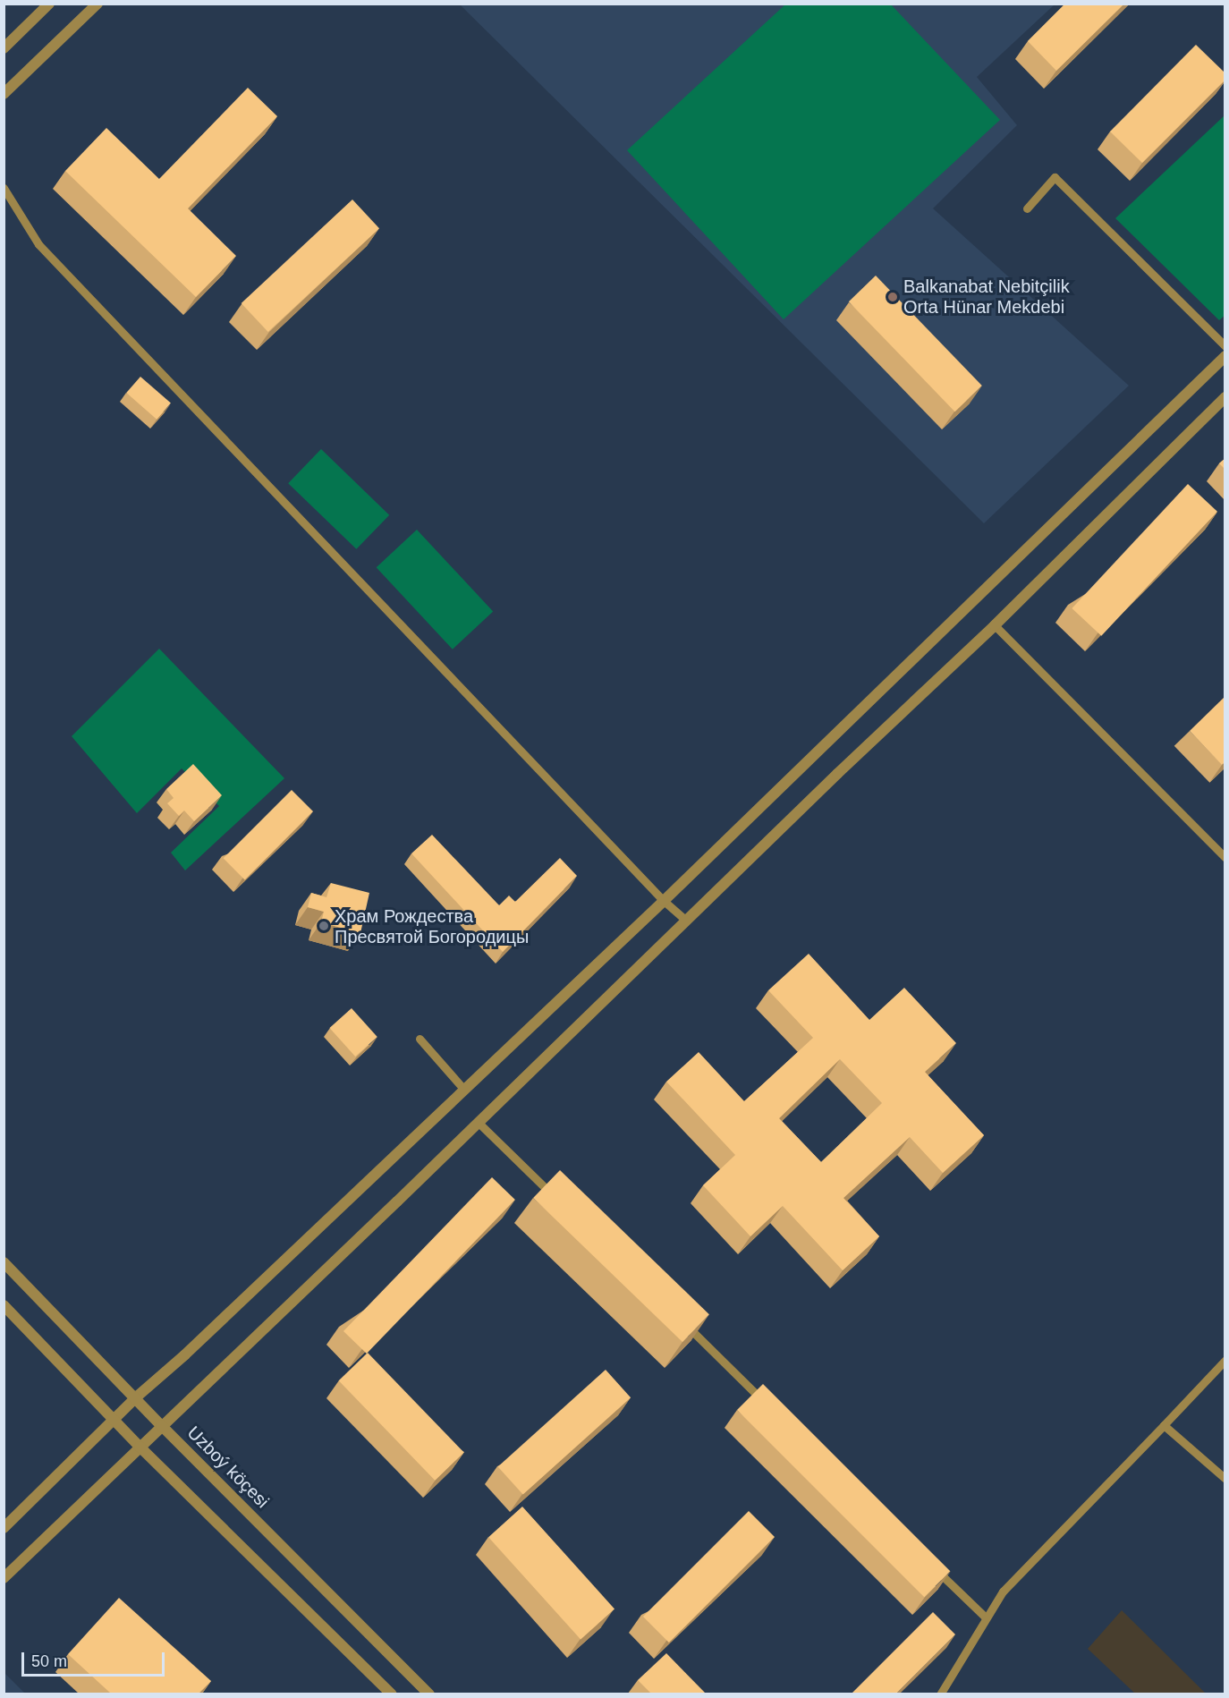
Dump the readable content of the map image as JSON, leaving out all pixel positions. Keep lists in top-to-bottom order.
{
  "streets": {
    "street": ["Uzboý köçesi"]
  },
  "places": ["Balkanabat Nebitçilik Orta Hünar Mekdebi", "Храм Рождества Пресвятой Богородицы"],
  "scale_bar": "50 m"
}
